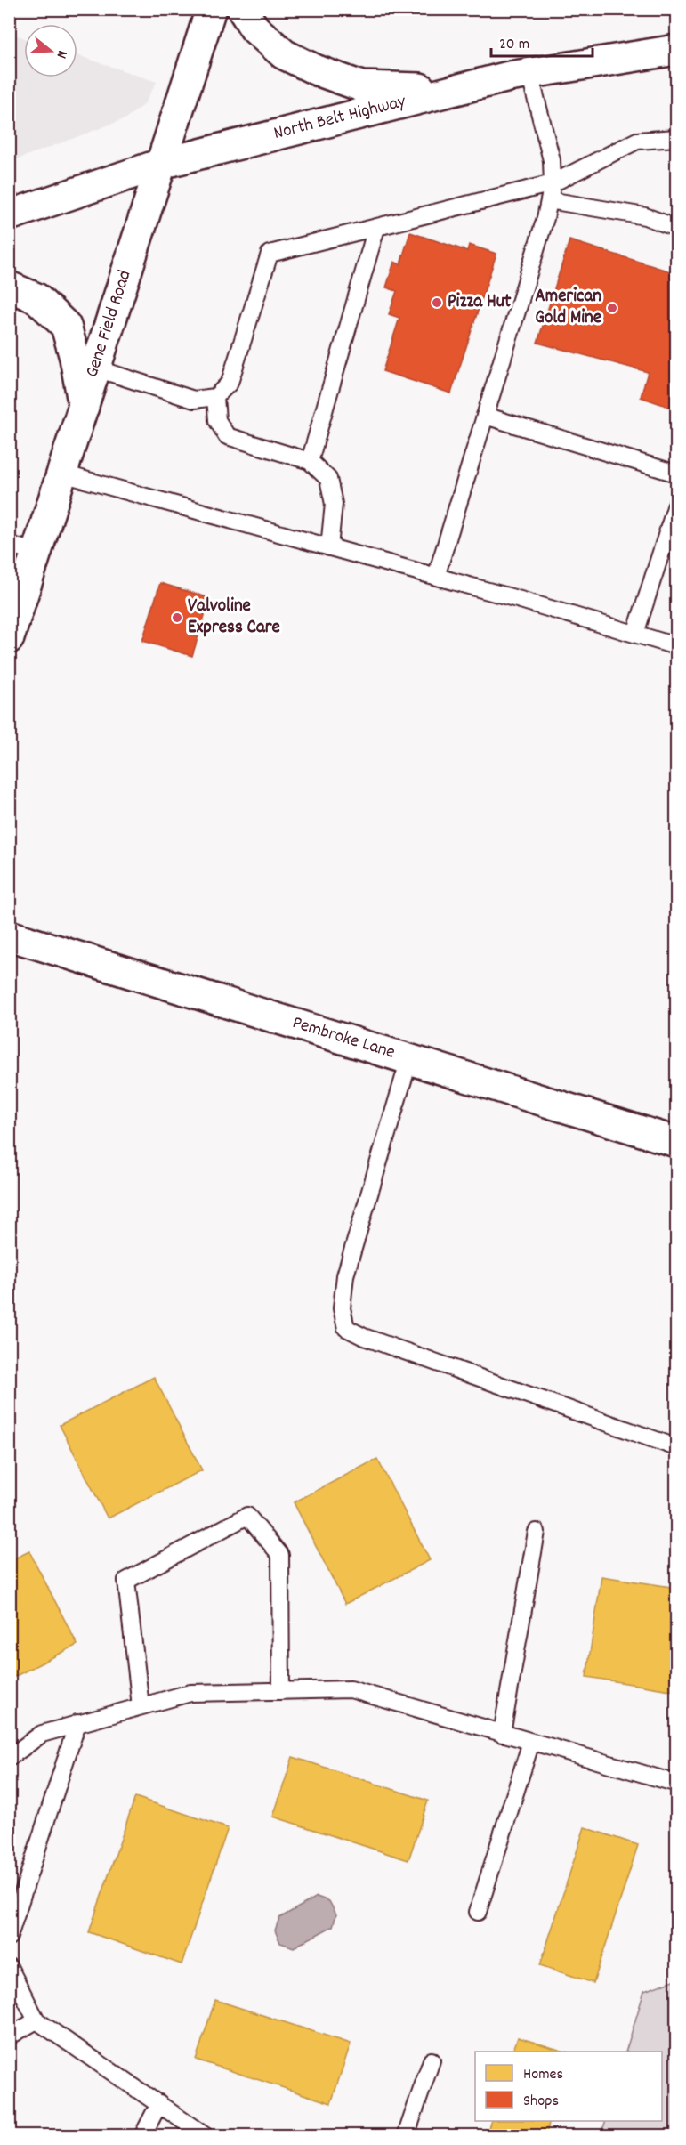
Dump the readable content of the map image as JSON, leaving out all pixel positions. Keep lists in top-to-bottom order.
{
  "streets": {
    "street": ["North Belt Highway", "Gene Field Road", "Pembroke Lane"]
  },
  "crossings": [
    ["North Belt Highway", "Gene Field Road"]
  ],
  "places": ["Pizza Hut", "American Gold Mine", "Valvoline Express Care"],
  "legend": ["Homes", "Shops"],
  "scale_bar": "20 m",
  "north": "right"
}
